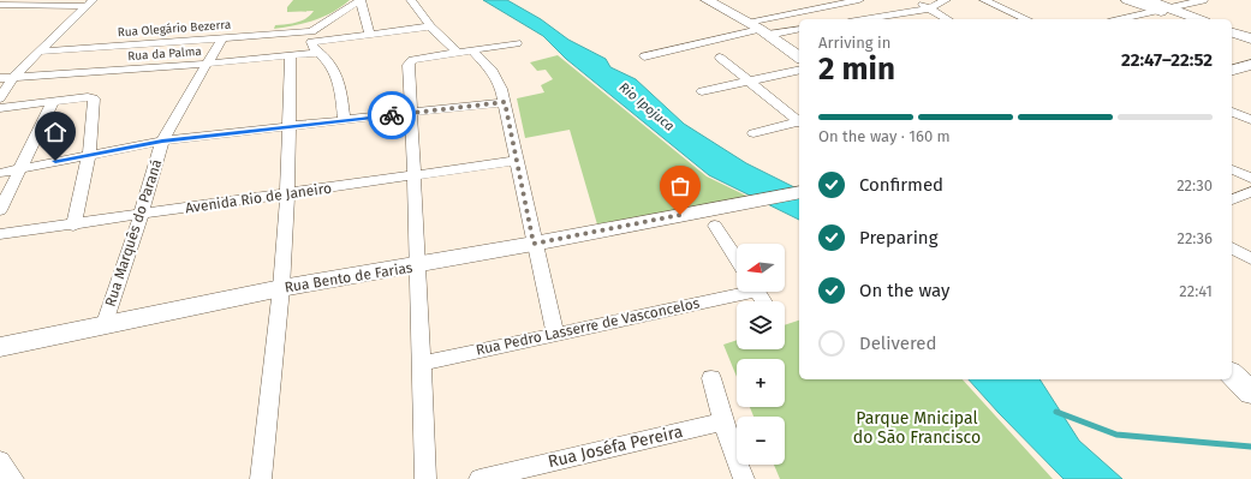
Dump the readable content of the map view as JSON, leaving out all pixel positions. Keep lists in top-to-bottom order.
{
  "streets": {
    "street": [
      "Rua Olegário Bezerra",
      "Rua da Palma",
      "Avenida Rio de Janeiro",
      "Rua Marquês do Paraná",
      "Rua Bento de Farias",
      "Rua Pedro Lasserre de Vasconcelos",
      "Rua Joséfa Pereira"
    ]
  },
  "crossings": [
    ["Rua Olegário Bezerra", "Rua Marquês do Paraná"],
    ["Rua da Palma", "Rua Marquês do Paraná"],
    ["Avenida Rio de Janeiro", "Rua Marquês do Paraná"],
    ["Rua Marquês do Paraná", "Rua Bento de Farias"]
  ],
  "water": ["Rio Ipojuca"],
  "parks": ["Parque Mnicipal do São Francisco"],
  "north": "left",
  "page": {
    "heading": ["2 min", "Arriving in", "22:47–22:52"],
    "bar": "On the way · 160 m",
    "list": [
      ["Confirmed", "22:30"],
      ["Preparing", "22:36"],
      ["On the way", "22:41"],
      "Delivered"
    ],
    "map_buttons": ["+", "−"]
  }
}
